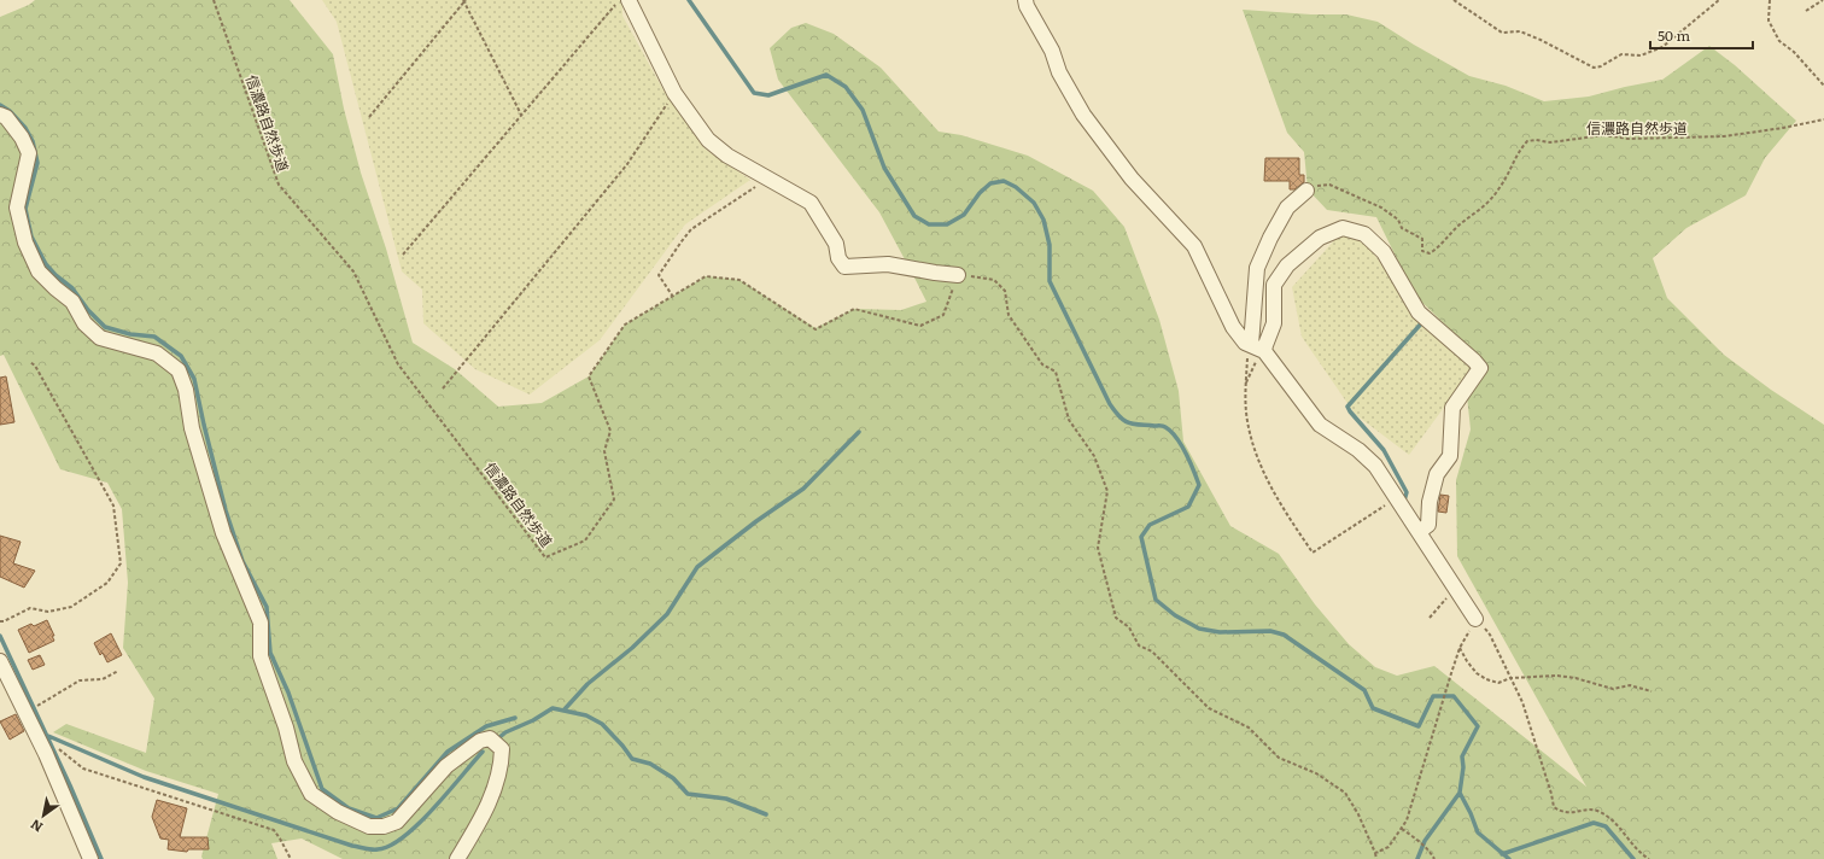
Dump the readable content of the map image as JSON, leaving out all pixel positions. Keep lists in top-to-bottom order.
{
  "streets": {
    "path": ["信濃路自然歩道"]
  },
  "scale_bar": "50 m",
  "north": "bottom left"
}
